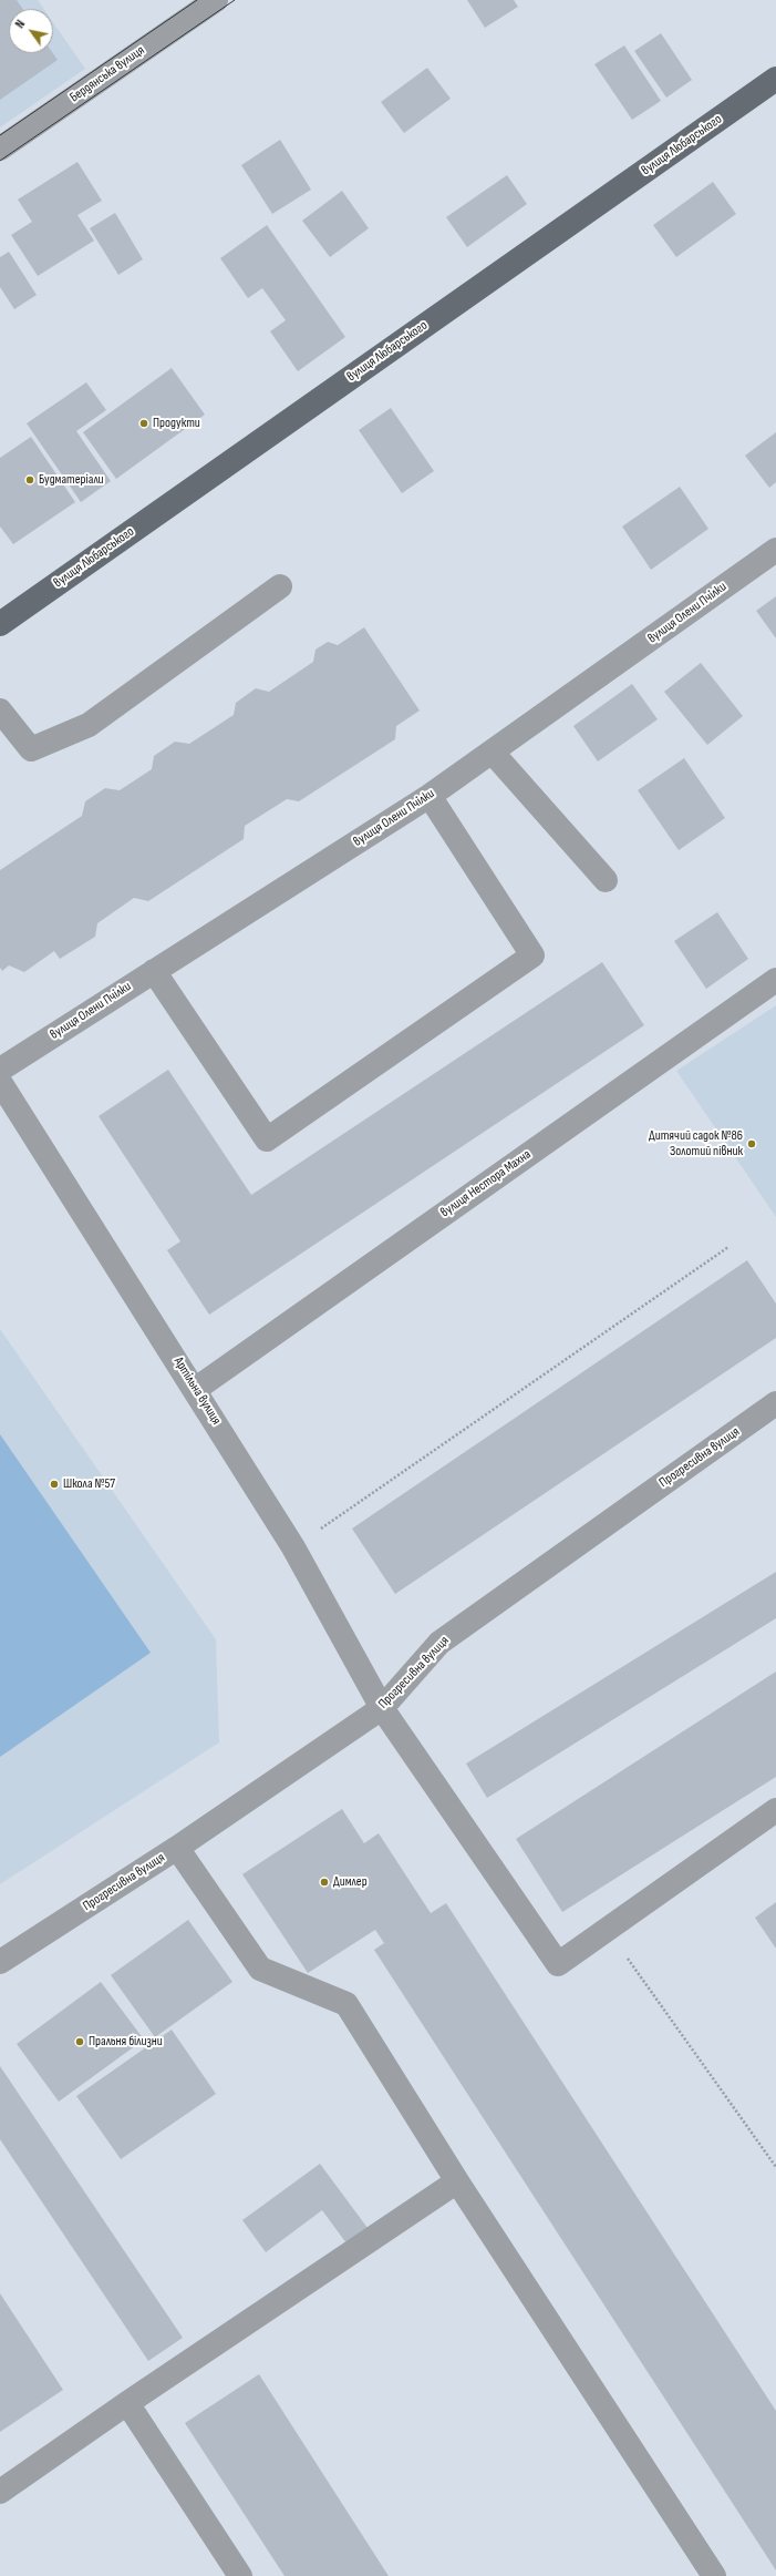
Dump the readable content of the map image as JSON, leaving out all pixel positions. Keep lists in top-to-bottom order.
{
  "streets": {
    "main road": ["вулиця Любарського"],
    "street": [
      "Бердянська вулиця",
      "вулиця Олени Пчілки",
      "вулиця Нестора Махна",
      "Артільна вулиця",
      "Прогресивна вулиця"
    ]
  },
  "crossings": [
    ["вулиця Нестора Махна", "Артільна вулиця"],
    ["Артільна вулиця", "Прогресивна вулиця"]
  ],
  "places": [
    "Продукти",
    "Будматеріали",
    "Дитячий садок №86 Золотий півник",
    "Школа №57",
    "Димлер",
    "Пральня білизни"
  ],
  "north": "top left"
}
